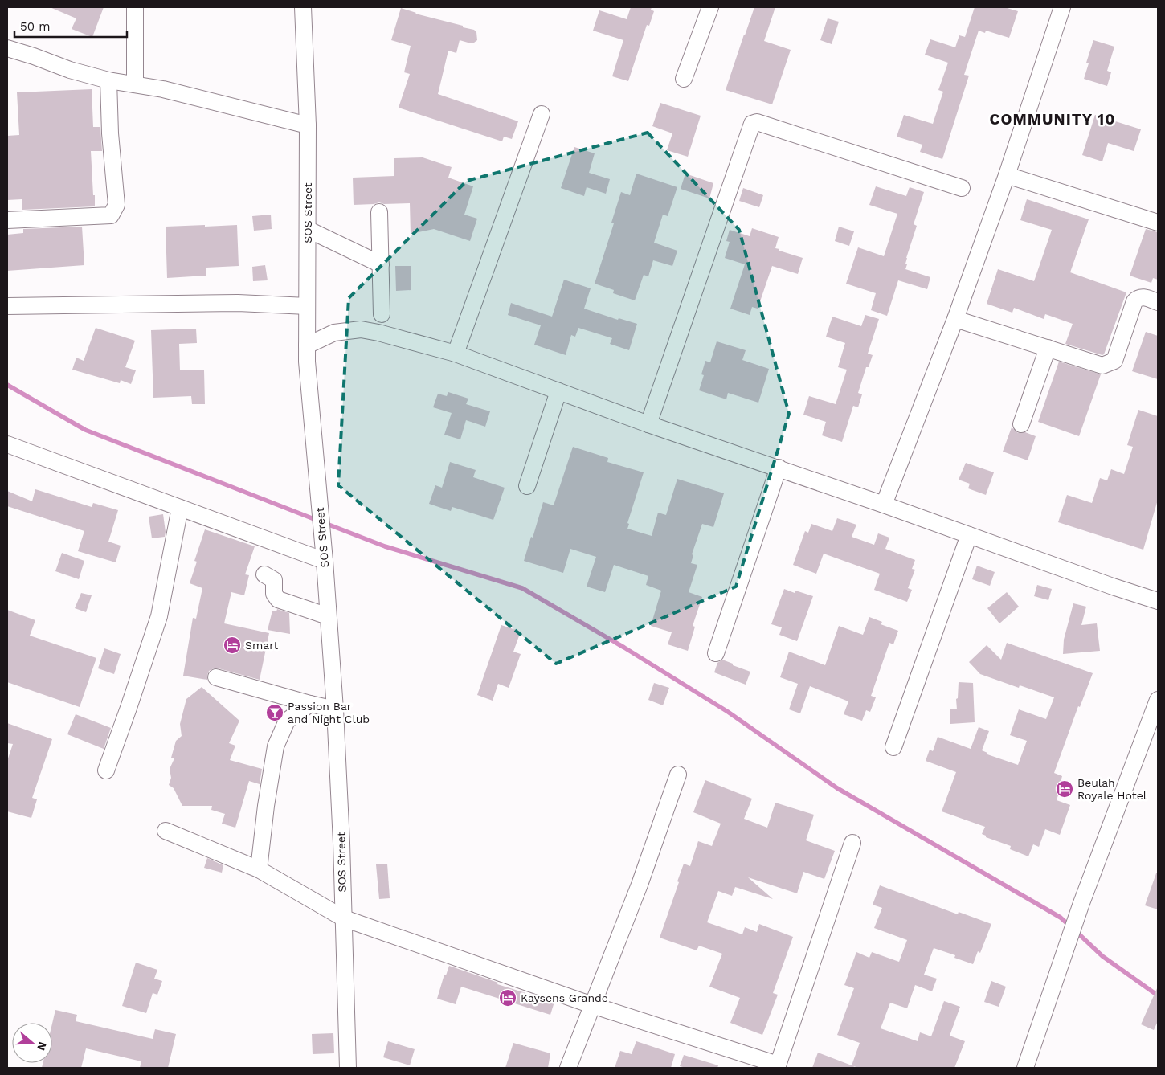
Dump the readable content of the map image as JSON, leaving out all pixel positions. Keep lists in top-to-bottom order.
{
  "streets": {
    "street": ["SOS Street"]
  },
  "districts": ["COMMUNITY 10"],
  "places": {
    "hotel": ["Smart", "Beulah Royale Hotel", "Kaysens Grande"],
    "bar": ["Passion Bar and Night Club"]
  },
  "scale_bar": "50 m",
  "north": "right"
}
